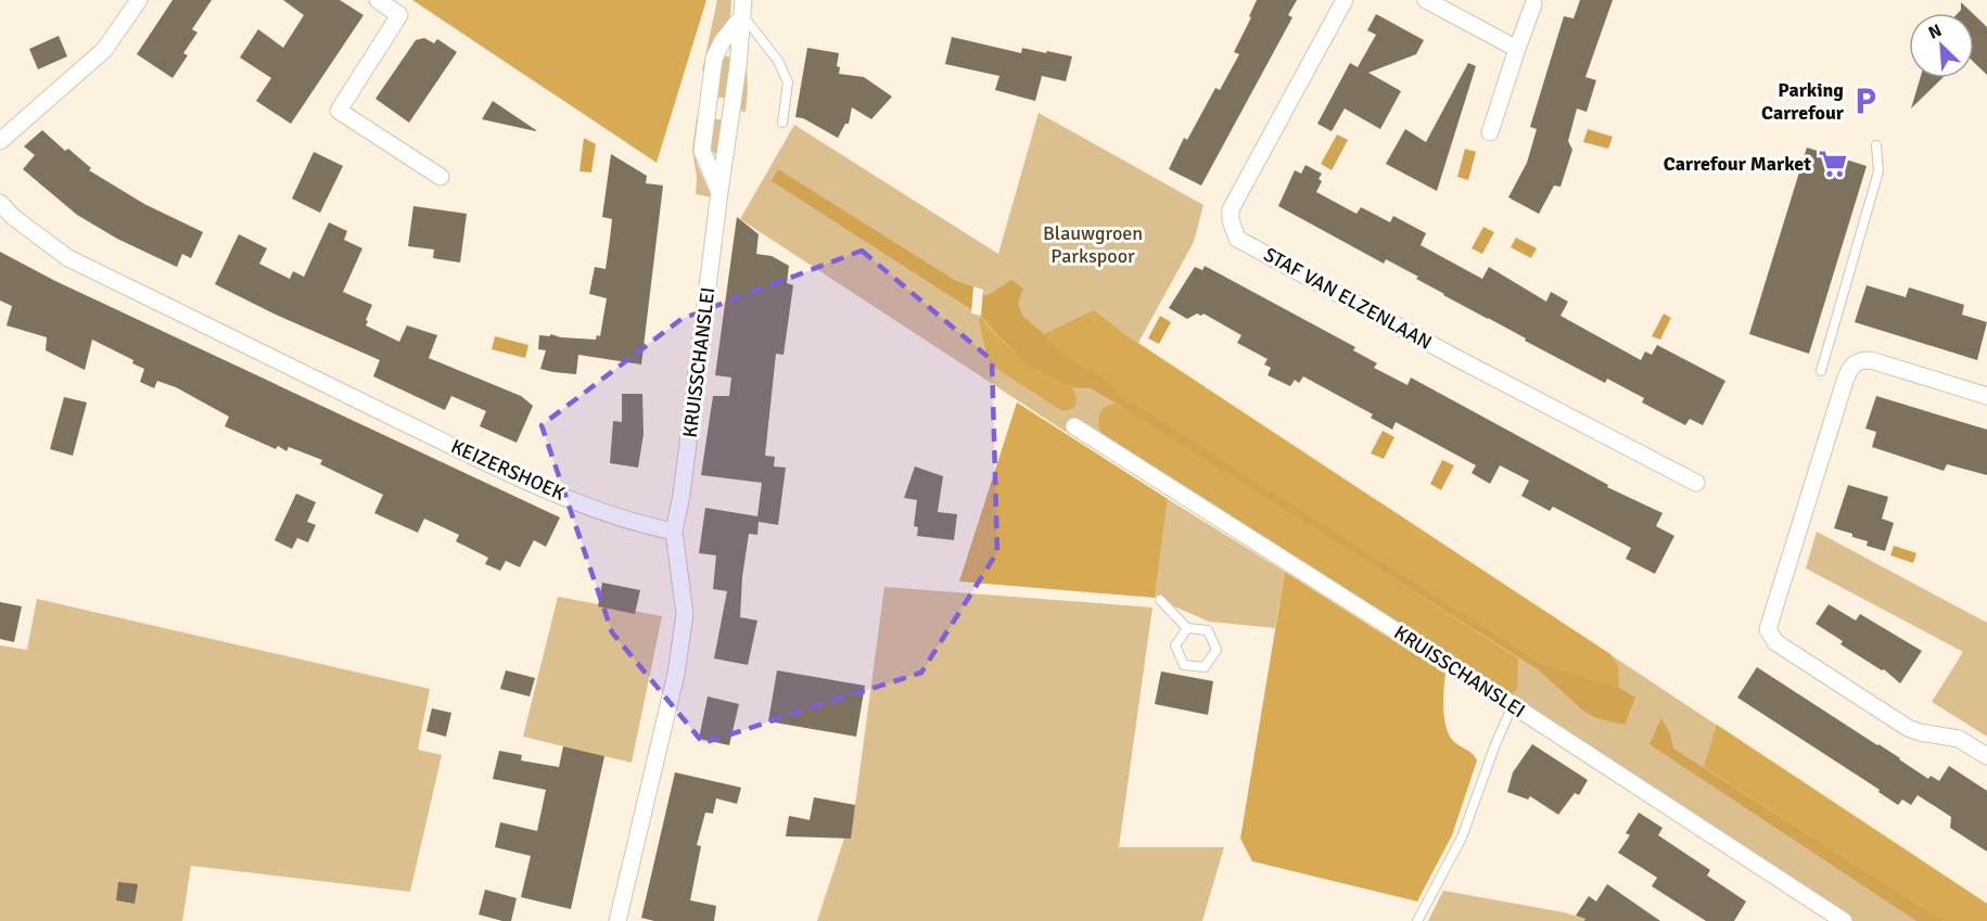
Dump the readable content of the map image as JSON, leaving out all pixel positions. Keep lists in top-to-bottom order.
{
  "streets": {
    "street": ["STAF VAN ELZENLAAN", "KRUISSCHANSLEI", "KEIZERSHOEK"]
  },
  "crossings": [
    ["KRUISSCHANSLEI", "KEIZERSHOEK"]
  ],
  "parks": ["Blauwgroen Parkspoor"],
  "places": {
    "parking": ["Parking Carrefour"],
    "supermarket": ["Carrefour Market"]
  },
  "north": "top left"
}
